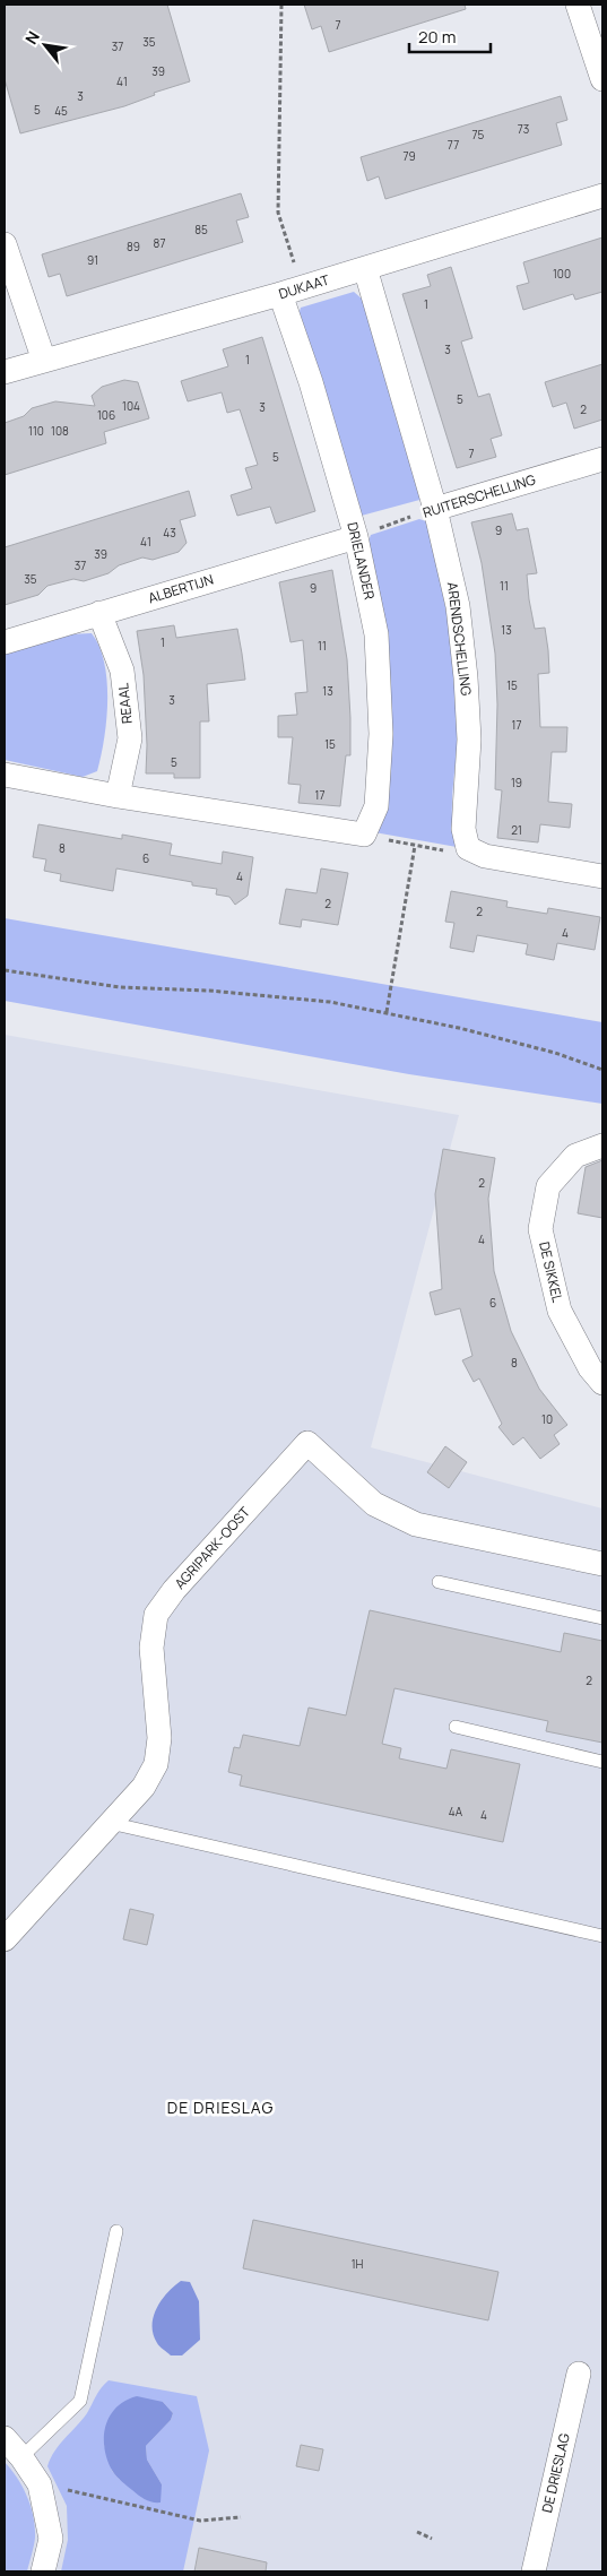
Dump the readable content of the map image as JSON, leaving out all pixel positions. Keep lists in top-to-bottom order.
{
  "streets": {
    "street": [
      "DUKAAT",
      "RUITERSCHELLING",
      "DRIELANDER",
      "ALBERTIJN",
      "ARENDSCHELLING",
      "REAAL",
      "DE SIKKEL",
      "AGRIPARK-OOST",
      "DE DRIESLAG"
    ]
  },
  "crossings": [
    ["DUKAAT", "DRIELANDER"],
    ["DUKAAT", "ARENDSCHELLING"],
    ["RUITERSCHELLING", "DRIELANDER"],
    ["RUITERSCHELLING", "ALBERTIJN"],
    ["RUITERSCHELLING", "ARENDSCHELLING"],
    ["DRIELANDER", "ALBERTIJN"],
    ["ALBERTIJN", "REAAL"]
  ],
  "districts": ["DE DRIESLAG"],
  "house_numbers": [
    "7",
    "35",
    "37",
    "39",
    "41",
    "3",
    "5",
    "45",
    "73",
    "75",
    "77",
    "79",
    "85",
    "87",
    "89",
    "91",
    "100",
    "1",
    "3",
    "1",
    "5",
    "104",
    "3",
    "2",
    "106",
    "110",
    "108",
    "7",
    "5",
    "9",
    "43",
    "41",
    "39",
    "37",
    "35",
    "11",
    "9",
    "13",
    "1",
    "11",
    "15",
    "13",
    "3",
    "17",
    "15",
    "5",
    "19",
    "17",
    "21",
    "8",
    "6",
    "4",
    "2",
    "2",
    "4",
    "2",
    "4",
    "6",
    "8",
    "10",
    "2",
    "4A",
    "4",
    "1H"
  ],
  "scale_bar": "20 m",
  "north": "top left"
}
